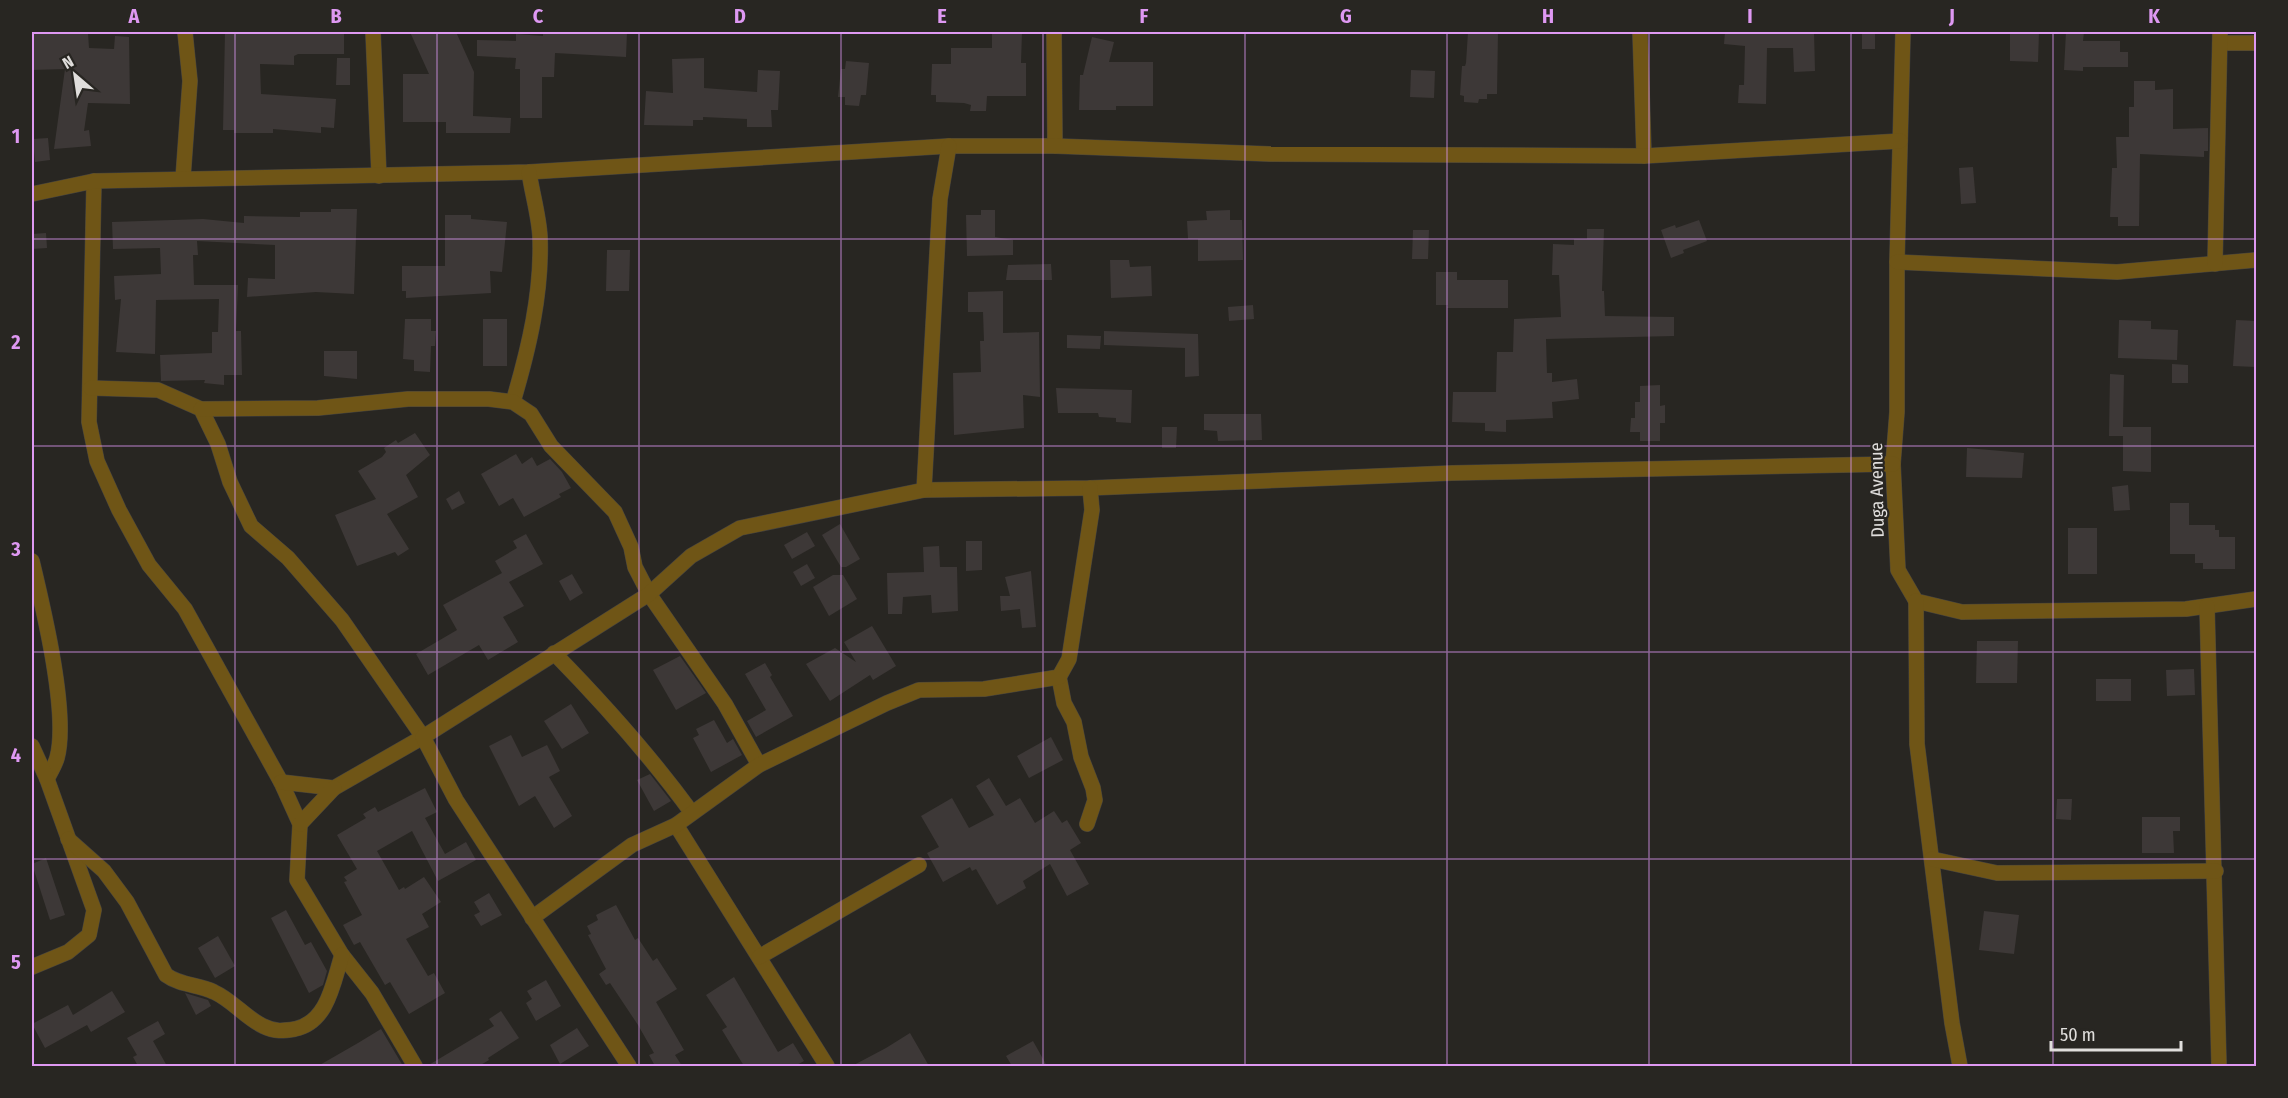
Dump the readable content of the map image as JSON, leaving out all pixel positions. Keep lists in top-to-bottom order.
{
  "streets": {
    "street": ["Duga Avenue"]
  },
  "scale_bar": "50 m",
  "north": "top left",
  "grid": {
    "columns": [
      "A",
      "B",
      "C",
      "D",
      "E",
      "F",
      "G",
      "H",
      "I",
      "J",
      "K"
    ],
    "rows": [
      "1",
      "2",
      "3",
      "4",
      "5"
    ]
  }
}
